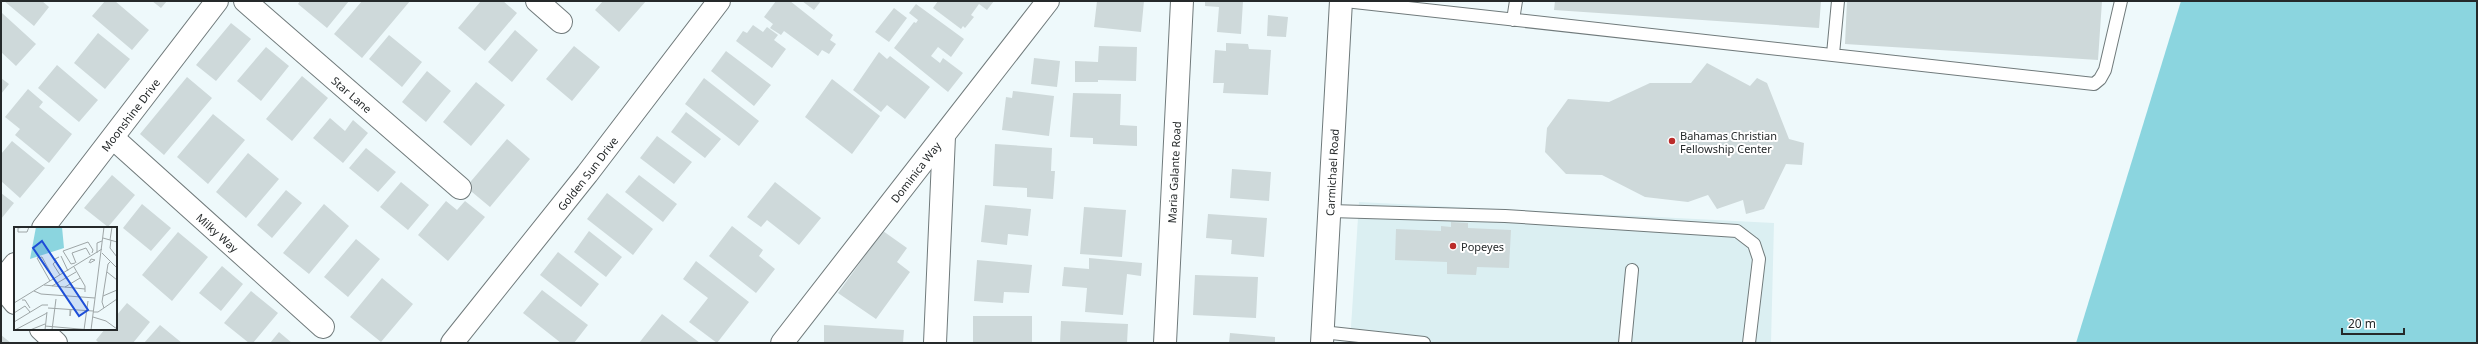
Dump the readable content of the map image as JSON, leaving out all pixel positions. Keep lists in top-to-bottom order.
{
  "streets": {
    "street": [
      "Star Lane",
      "Moonshine Drive",
      "Maria Galante Road",
      "Carmichael Road",
      "Golden Sun Drive",
      "Dominica Way",
      "Milky Way"
    ]
  },
  "crossings": [
    ["Moonshine Drive", "Milky Way"]
  ],
  "places": ["Bahamas Christian Fellowship Center", "Popeyes"],
  "scale_bar": "20 m"
}
